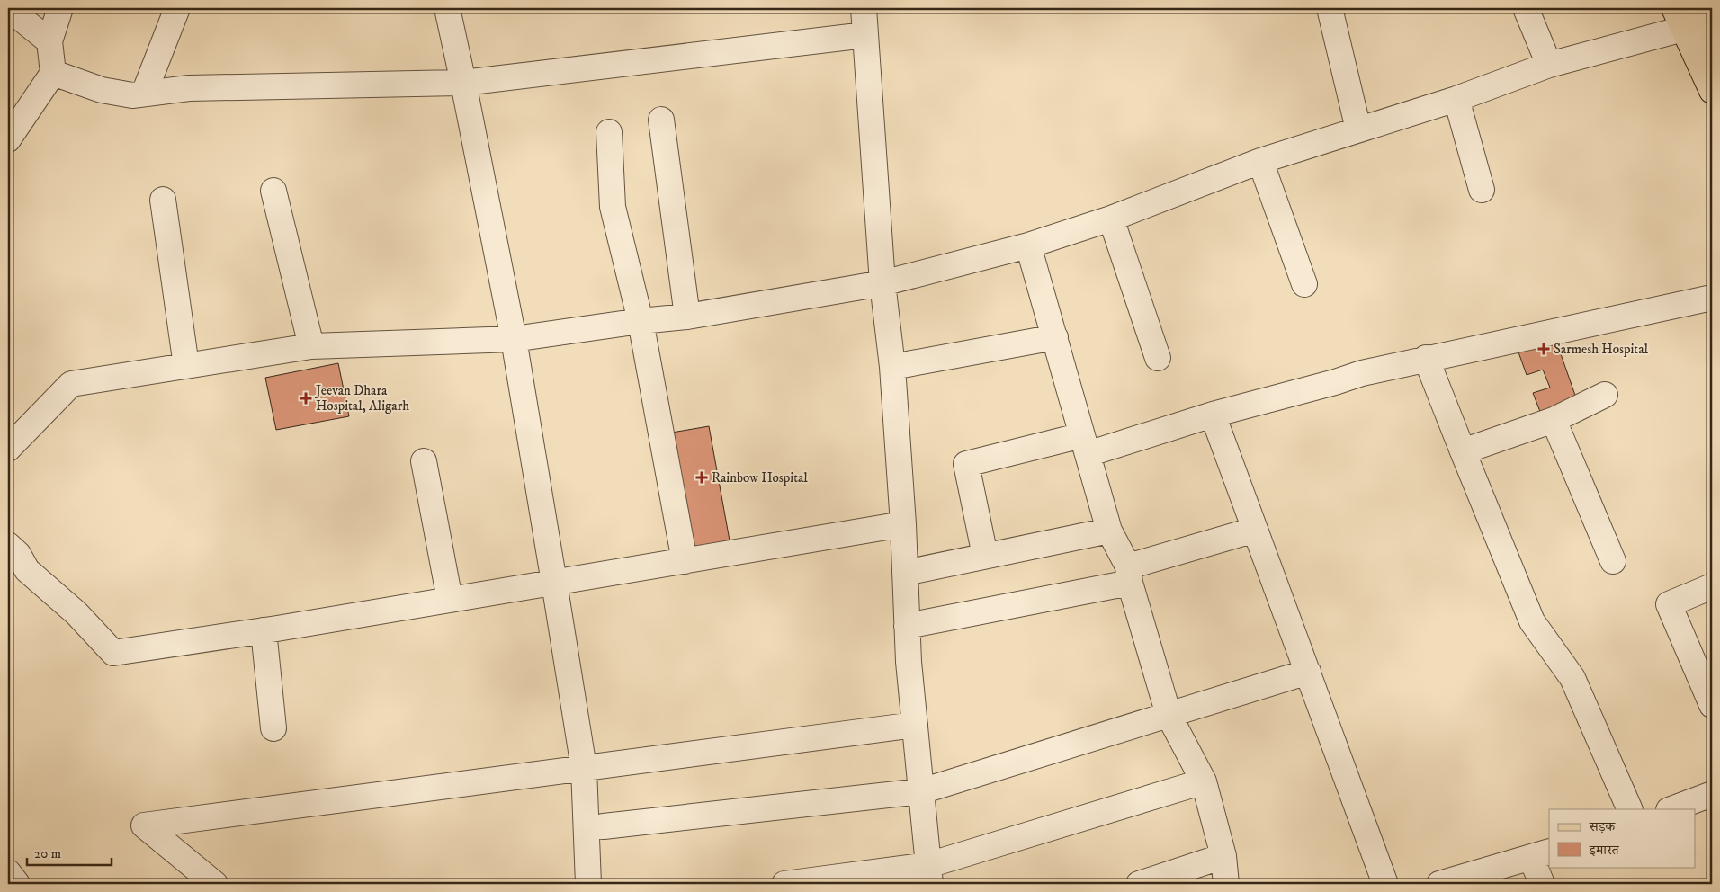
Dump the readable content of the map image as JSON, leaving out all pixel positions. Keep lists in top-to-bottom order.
{
  "places": {
    "health": ["Sarmesh Hospital", "Jeevan Dhara Hospital, Aligarh", "Rainbow Hospital"]
  },
  "legend": ["सड़क", "इमारत"],
  "scale_bar": "20 m"
}
